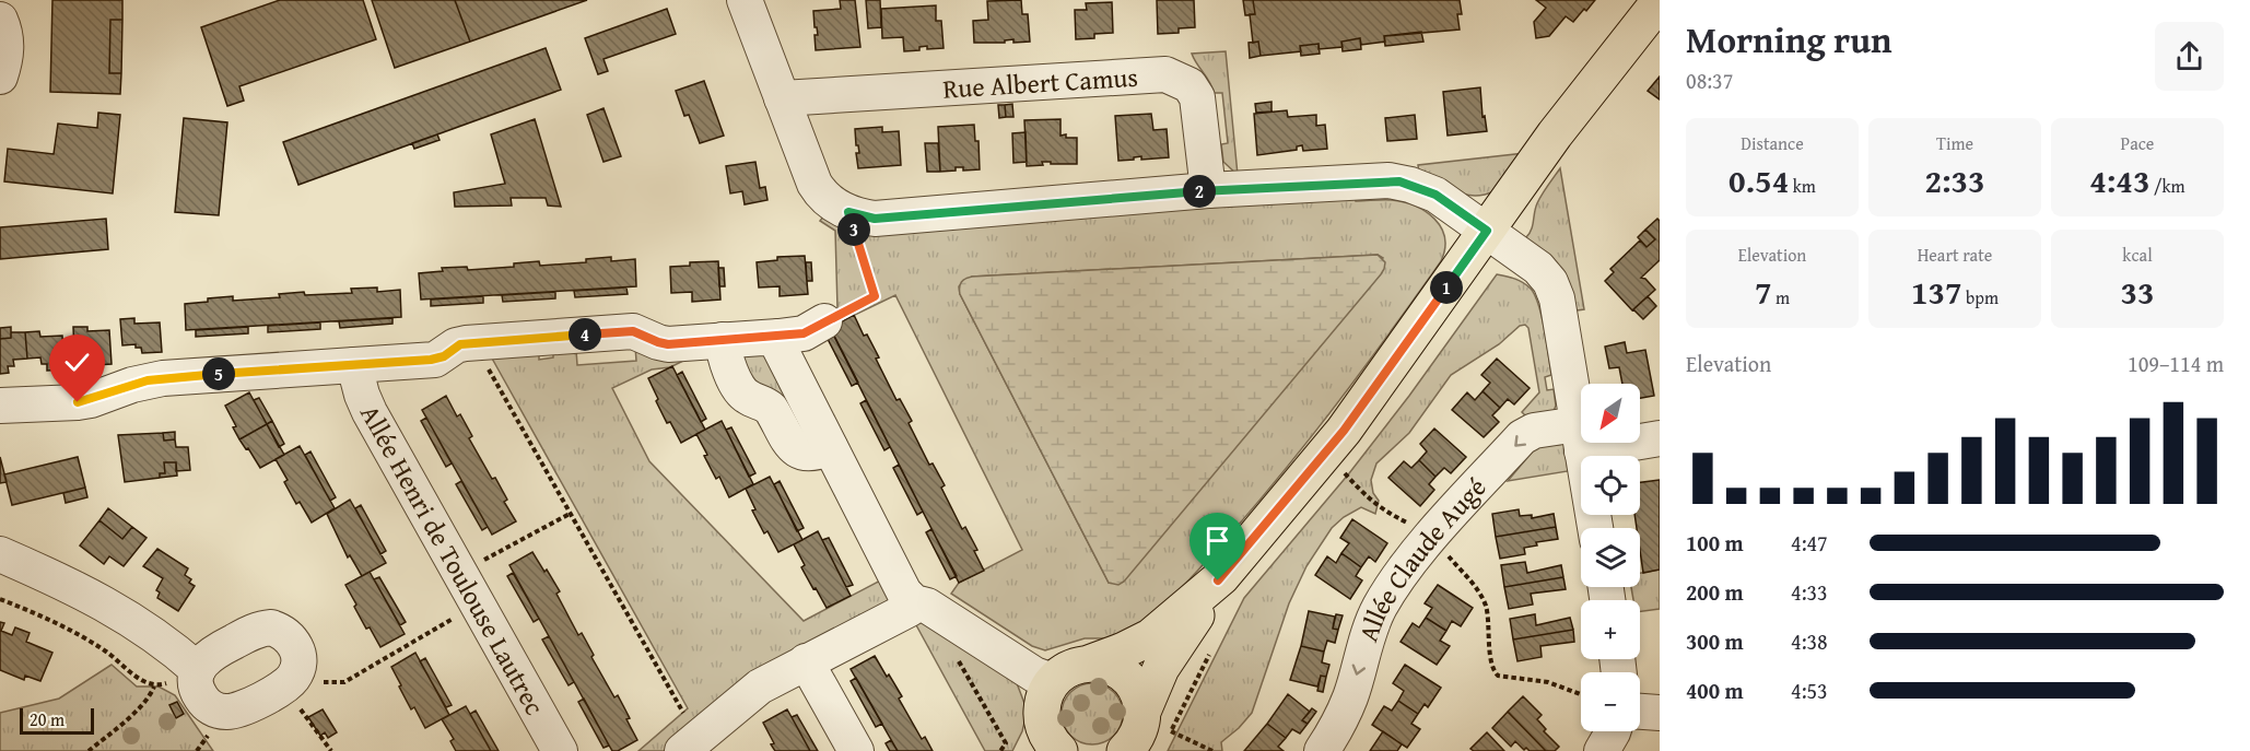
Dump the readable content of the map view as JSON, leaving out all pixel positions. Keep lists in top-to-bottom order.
{
  "streets": {
    "street": ["Rue Albert Camus", "Allée Henri de Toulouse Lautrec", "Allée Claude Augé"]
  },
  "one_way": ["Allée Claude Augé"],
  "scale_bar": "20 m",
  "north": "bottom left",
  "page": {
    "heading": ["Morning run", "08:37"],
    "stats": [
      ["Distance", "0.54 km"],
      ["Time", "2:33"],
      ["Pace", "4:43 /km"],
      ["Elevation", "7 m"],
      ["Heart rate", "137 bpm"],
      ["kcal", "33"]
    ],
    "pins": [
      "2",
      "3",
      "1",
      "4",
      "5"
    ],
    "chart": ["Elevation", "109–114 m"],
    "map_buttons": ["+", "−"],
    "list": [
      {
        "name": "100 m",
        "note": "4:47"
      },
      {
        "name": "200 m",
        "note": "4:33"
      },
      {
        "name": "300 m",
        "note": "4:38"
      },
      {
        "name": "400 m",
        "note": "4:53"
      }
    ],
    "scale": "20 m"
  }
}
